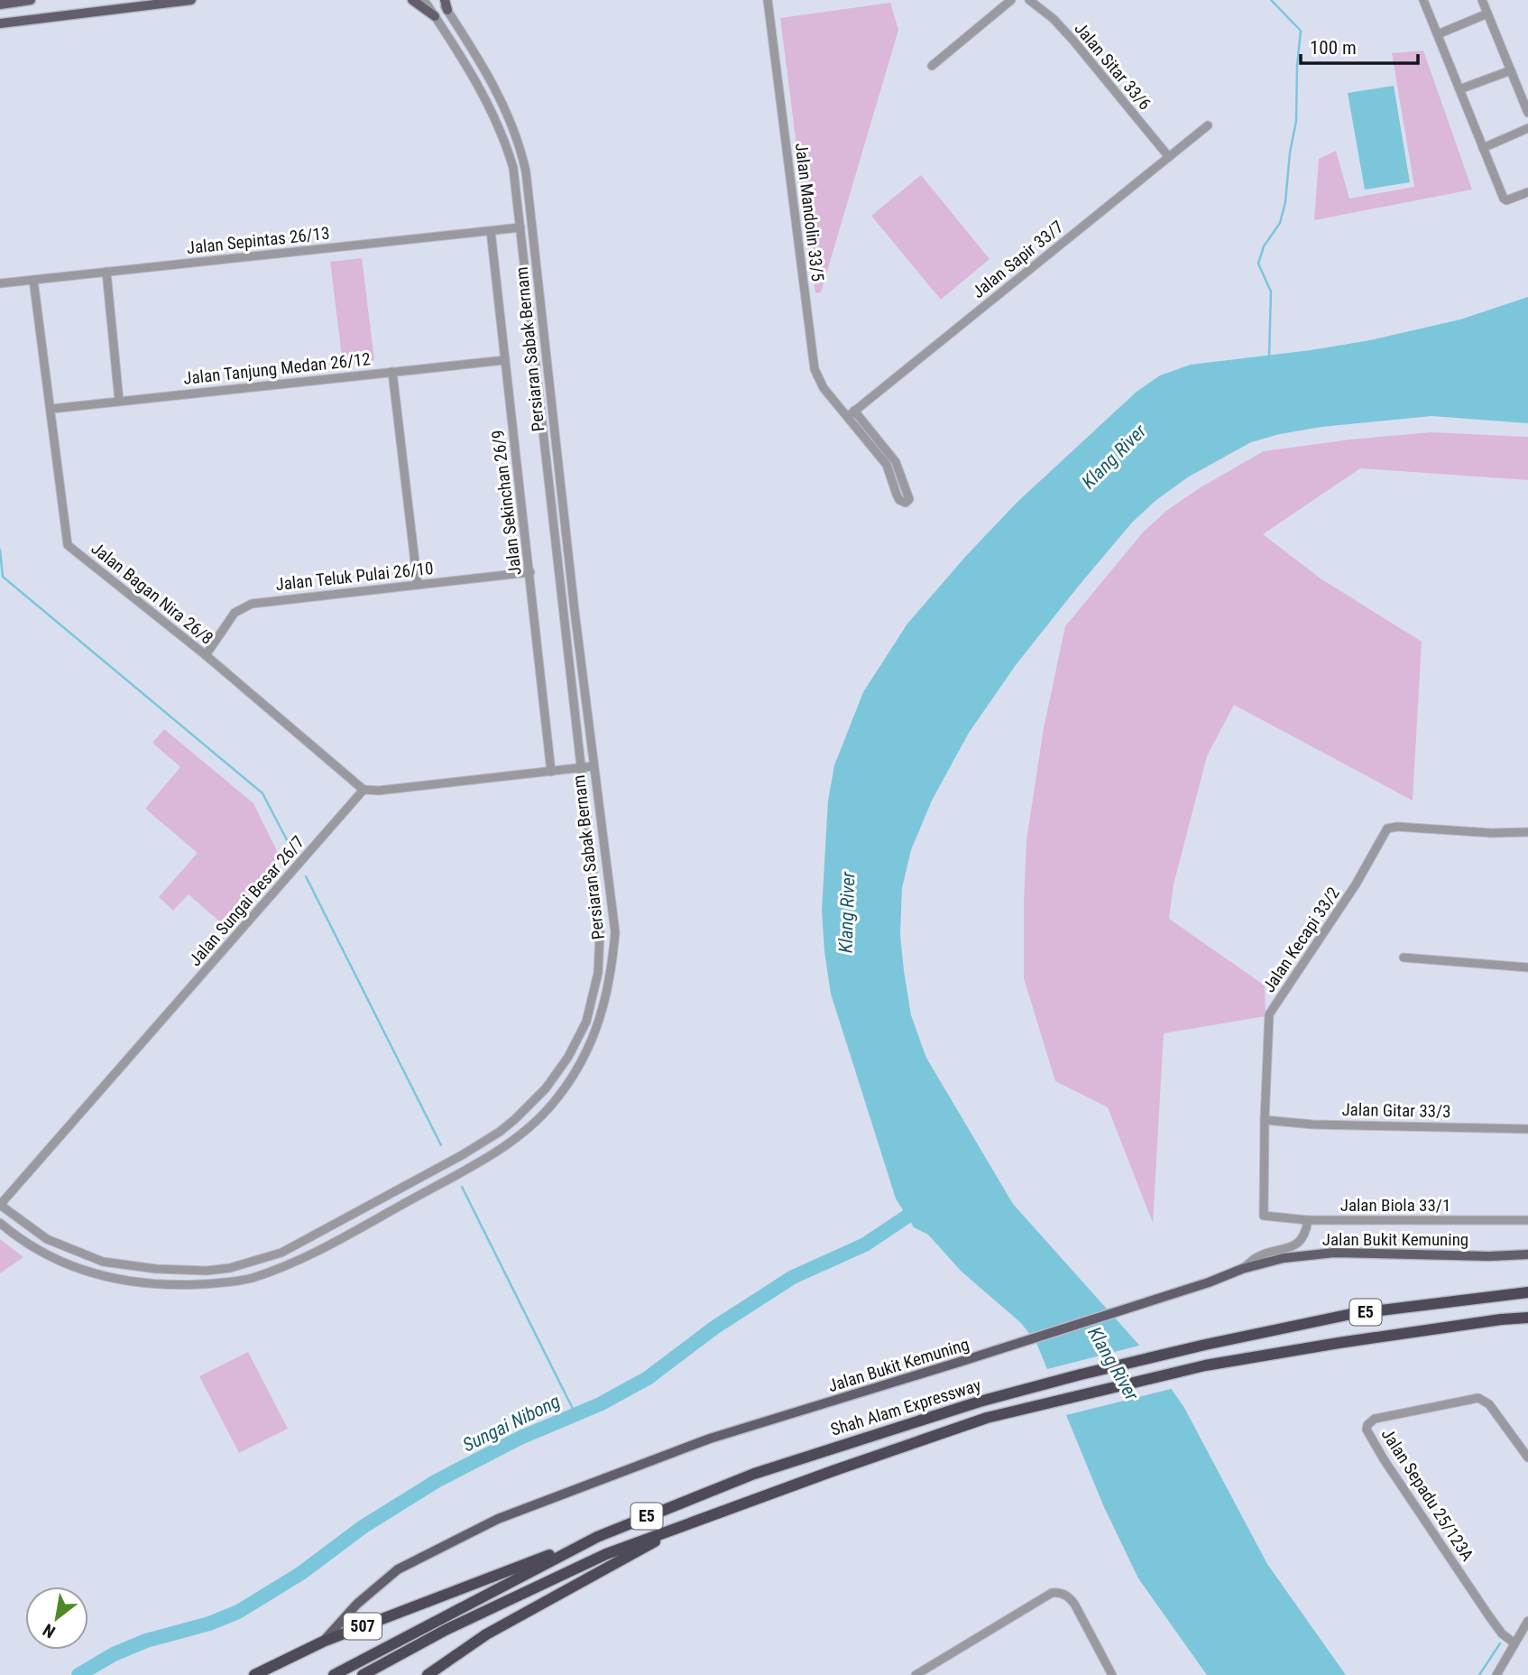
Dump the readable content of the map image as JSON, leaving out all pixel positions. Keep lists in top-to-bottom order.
{
  "streets": {
    "highway": ["E5", "Shah Alam Expressway", "507"],
    "main road": ["Jalan Bukit Kemuning"],
    "street": [
      "Jalan Sitar 33/6",
      "Jalan Mandolin 33/5",
      "Jalan Sepintas 26/13",
      "Jalan Sapir 33/7",
      "Persiaran Sabak Bernam",
      "Jalan Tanjung Medan 26/12",
      "Jalan Sekinchan 26/9",
      "Jalan Teluk Pulai 26/10",
      "Jalan Bagan Nira 26/8",
      "Jalan Sungai Besar 26/7",
      "Jalan Kecapi 33/2",
      "Jalan Gitar 33/3",
      "Jalan Biola 33/1",
      "Jalan Sepadu 25/123A"
    ]
  },
  "crossings": [
    ["Jalan Sitar 33/6", "Jalan Sapir 33/7"],
    ["Jalan Mandolin 33/5", "Jalan Sapir 33/7"],
    ["Jalan Sepintas 26/13", "Persiaran Sabak Bernam"],
    ["Jalan Sepintas 26/13", "Jalan Sekinchan 26/9"],
    ["Jalan Sepintas 26/13", "Jalan Bagan Nira 26/8"],
    ["Persiaran Sabak Bernam", "Jalan Sungai Besar 26/7"],
    ["Jalan Tanjung Medan 26/12", "Jalan Sekinchan 26/9"],
    ["Jalan Tanjung Medan 26/12", "Jalan Bagan Nira 26/8"],
    ["Jalan Sekinchan 26/9", "Jalan Teluk Pulai 26/10"],
    ["Jalan Teluk Pulai 26/10", "Jalan Bagan Nira 26/8"],
    ["Jalan Bagan Nira 26/8", "Jalan Sungai Besar 26/7"],
    ["Jalan Kecapi 33/2", "Jalan Gitar 33/3"],
    ["Jalan Kecapi 33/2", "Jalan Biola 33/1"],
    ["Jalan Bukit Kemuning", "507"],
    ["Shah Alam Expressway", "507"]
  ],
  "water": ["Klang River", "Sungai Nibong"],
  "scale_bar": "100 m",
  "north": "bottom left"
}
